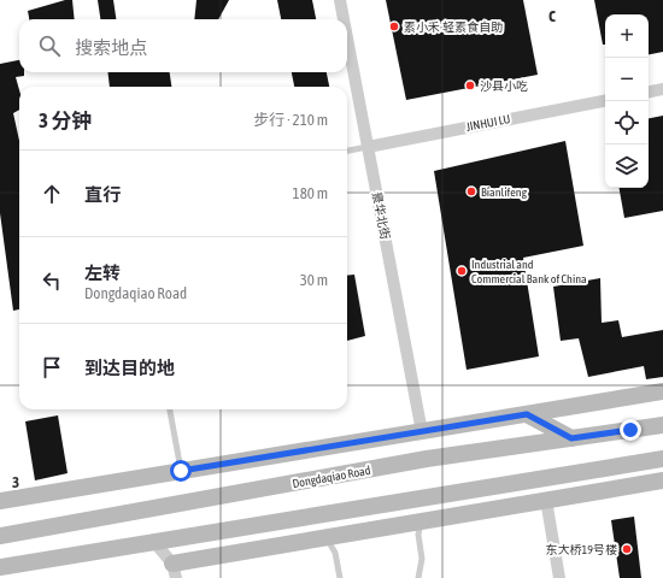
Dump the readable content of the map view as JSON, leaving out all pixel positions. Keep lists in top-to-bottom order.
{
  "streets": {
    "main road": ["Dongdaqiao Road"],
    "street": ["JINHUI LU", "景华北街"]
  },
  "crossings": [
    ["JINHUI LU", "景华北街"]
  ],
  "places": [
    "素小禾·轻素食自助",
    "沙县小吃",
    "Bianlifeng",
    "Industrial and Commercial Bank of China",
    "东大桥19号楼"
  ],
  "page": {
    "map_buttons": ["+", "−"],
    "search": "搜索地点",
    "heading": ["3 分钟", "步行 · 210 m"],
    "list": [
      ["直行", "180 m"],
      ["左转", "Dongdaqiao Road", "30 m"],
      "到达目的地"
    ]
  },
  "grid": {
    "columns": ["C"],
    "rows": ["3"]
  }
}
